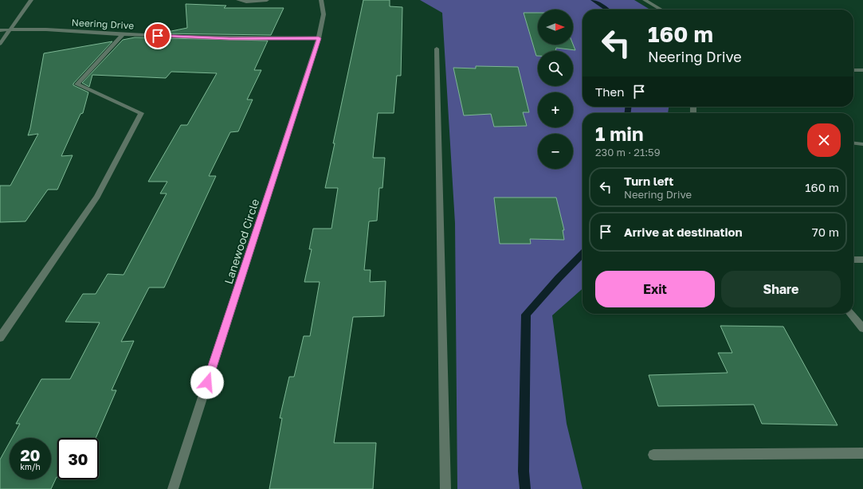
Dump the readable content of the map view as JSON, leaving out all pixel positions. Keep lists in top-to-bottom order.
{
  "streets": {
    "street": ["Neering Drive", "Lanewood Circle"]
  },
  "crossings": [
    ["Neering Drive", "Lanewood Circle"]
  ],
  "north": "right",
  "page": {
    "map_buttons": ["+", "−"],
    "turn": ["160 m", "Neering Drive"],
    "then": "Then",
    "heading": ["1 min", "230 m · 21:59"],
    "list": [
      {
        "name": "Turn left",
        "note": "Neering Drive",
        "value": "160 m"
      },
      {
        "name": "Arrive at destination",
        "value": "70 m"
      }
    ],
    "buttons": ["Exit", "Share"],
    "speed": "20 km/h",
    "limit": "30"
  }
}
